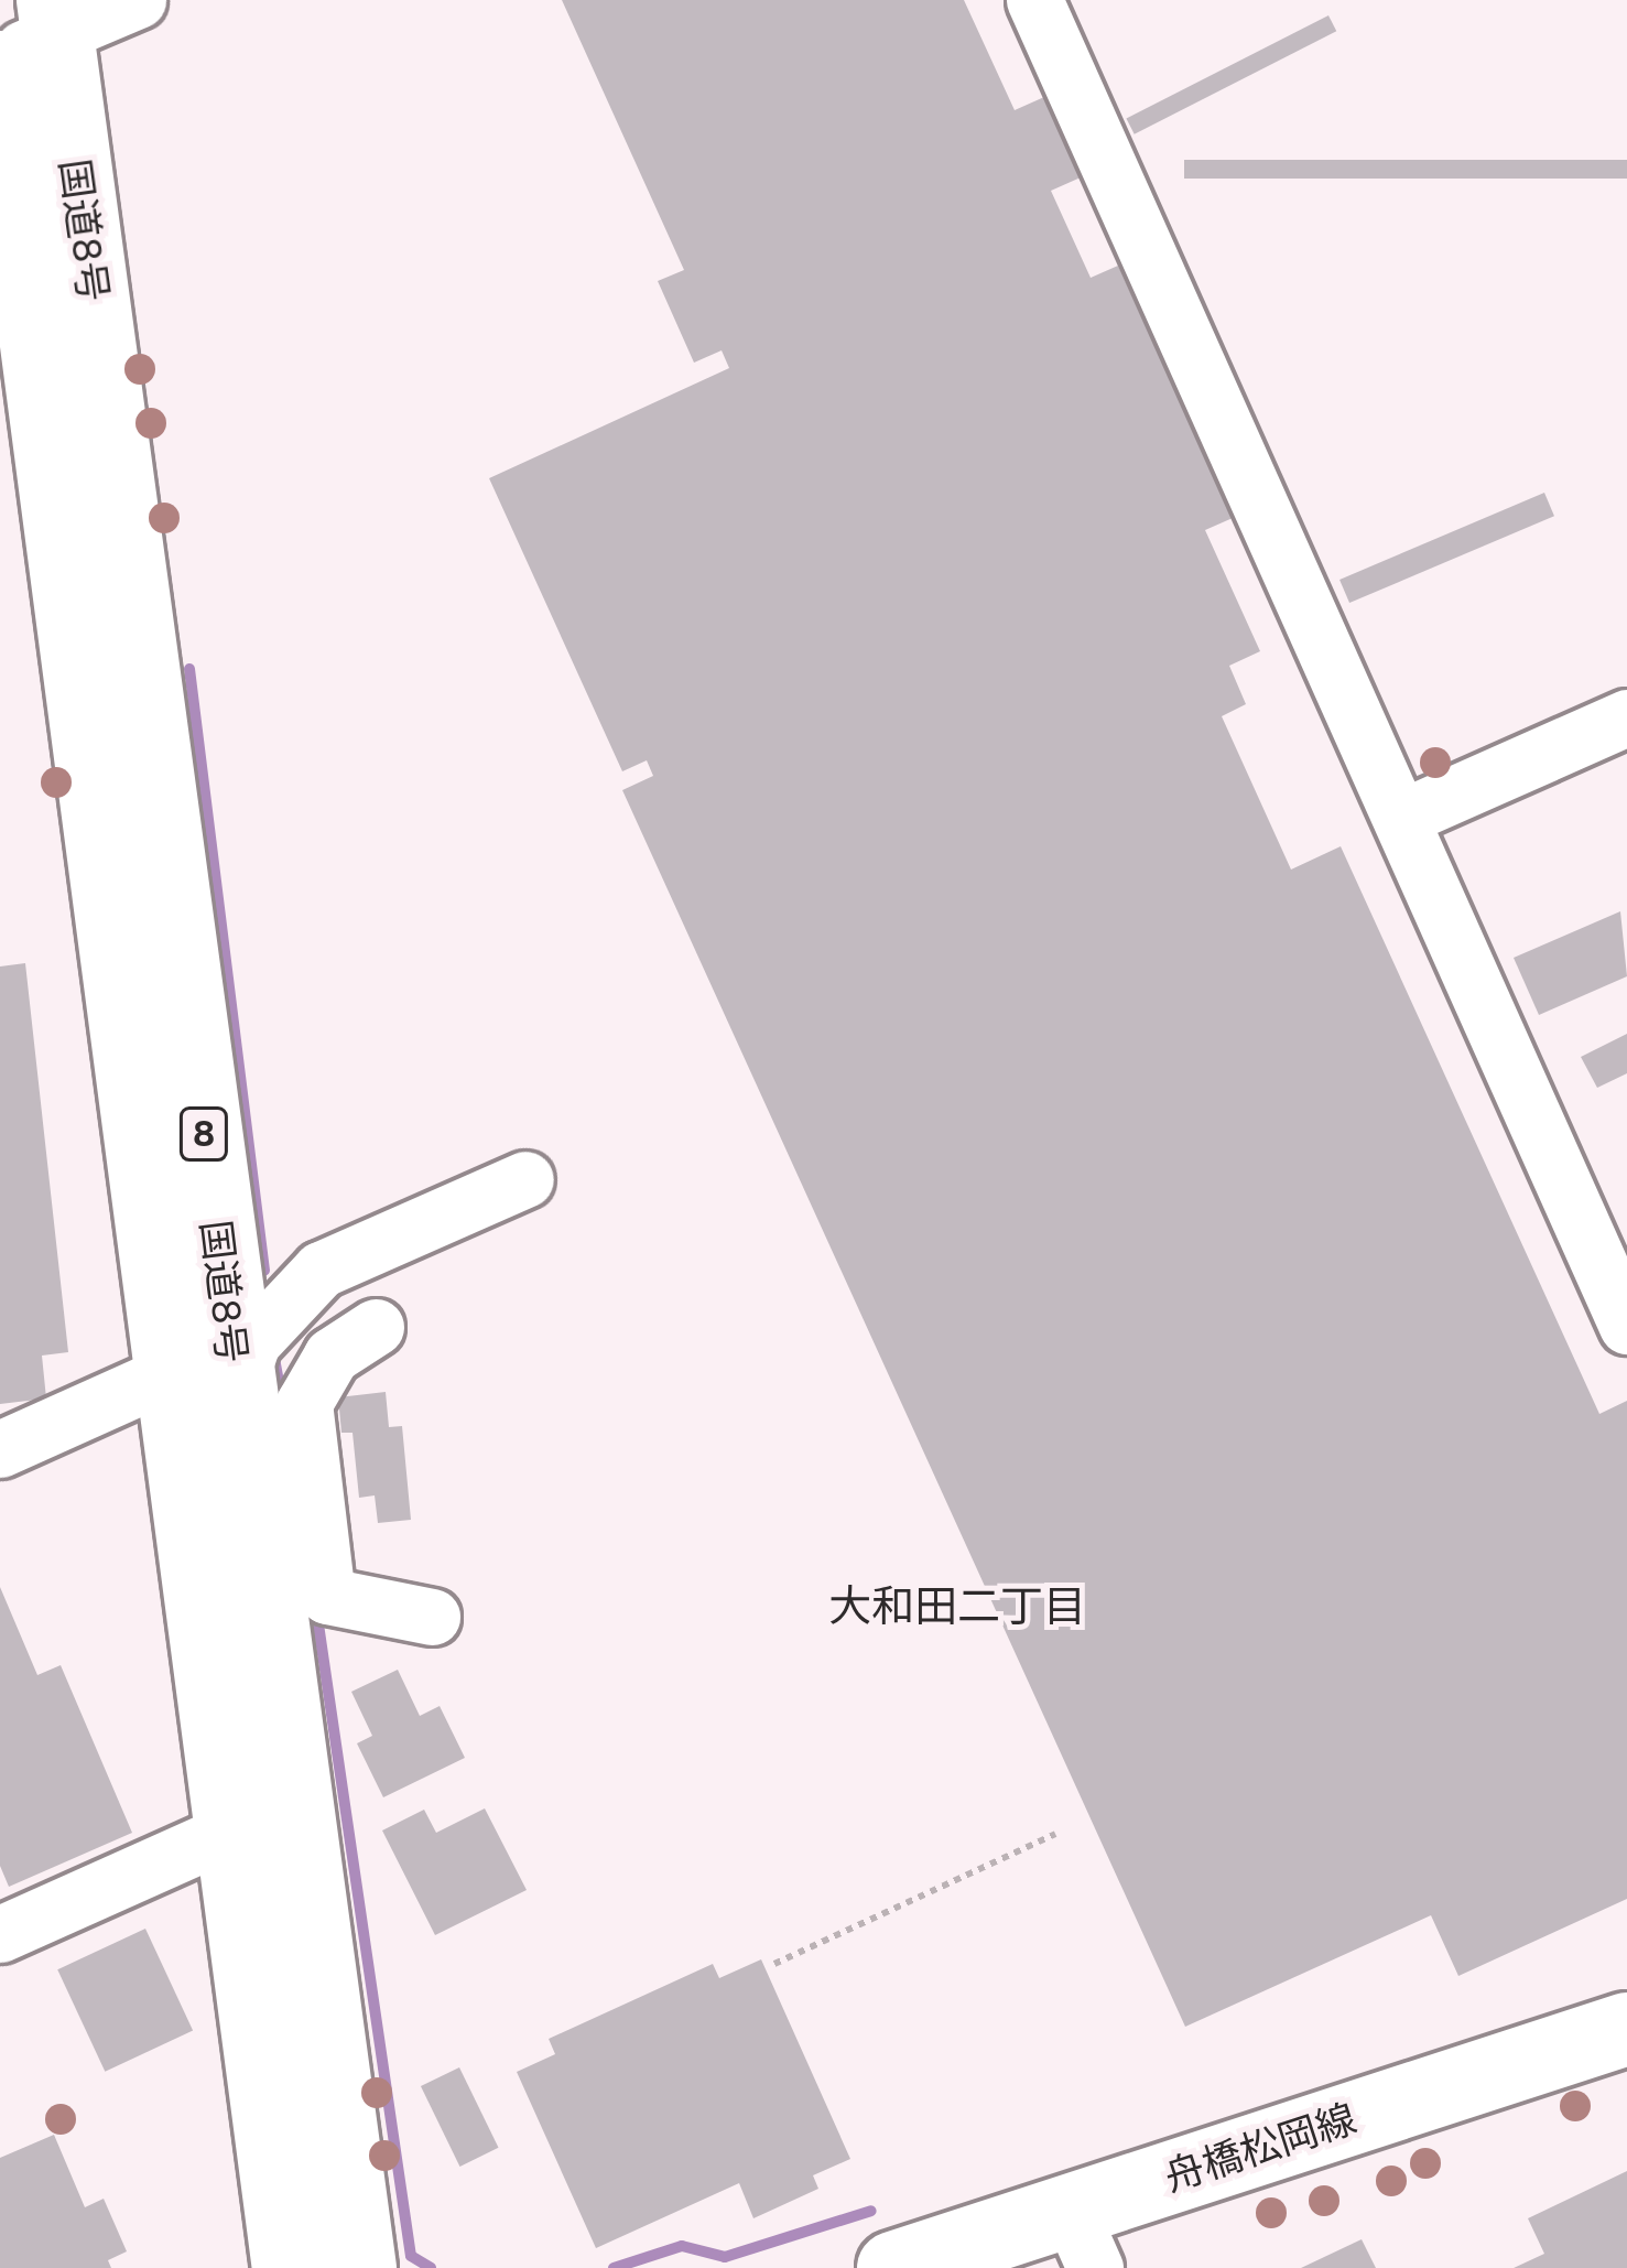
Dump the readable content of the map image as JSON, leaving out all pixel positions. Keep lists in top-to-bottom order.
{
  "streets": {
    "main road": ["国道8号", "8", "舟橋松岡線"]
  },
  "districts": ["大和田二丁目"]
}
